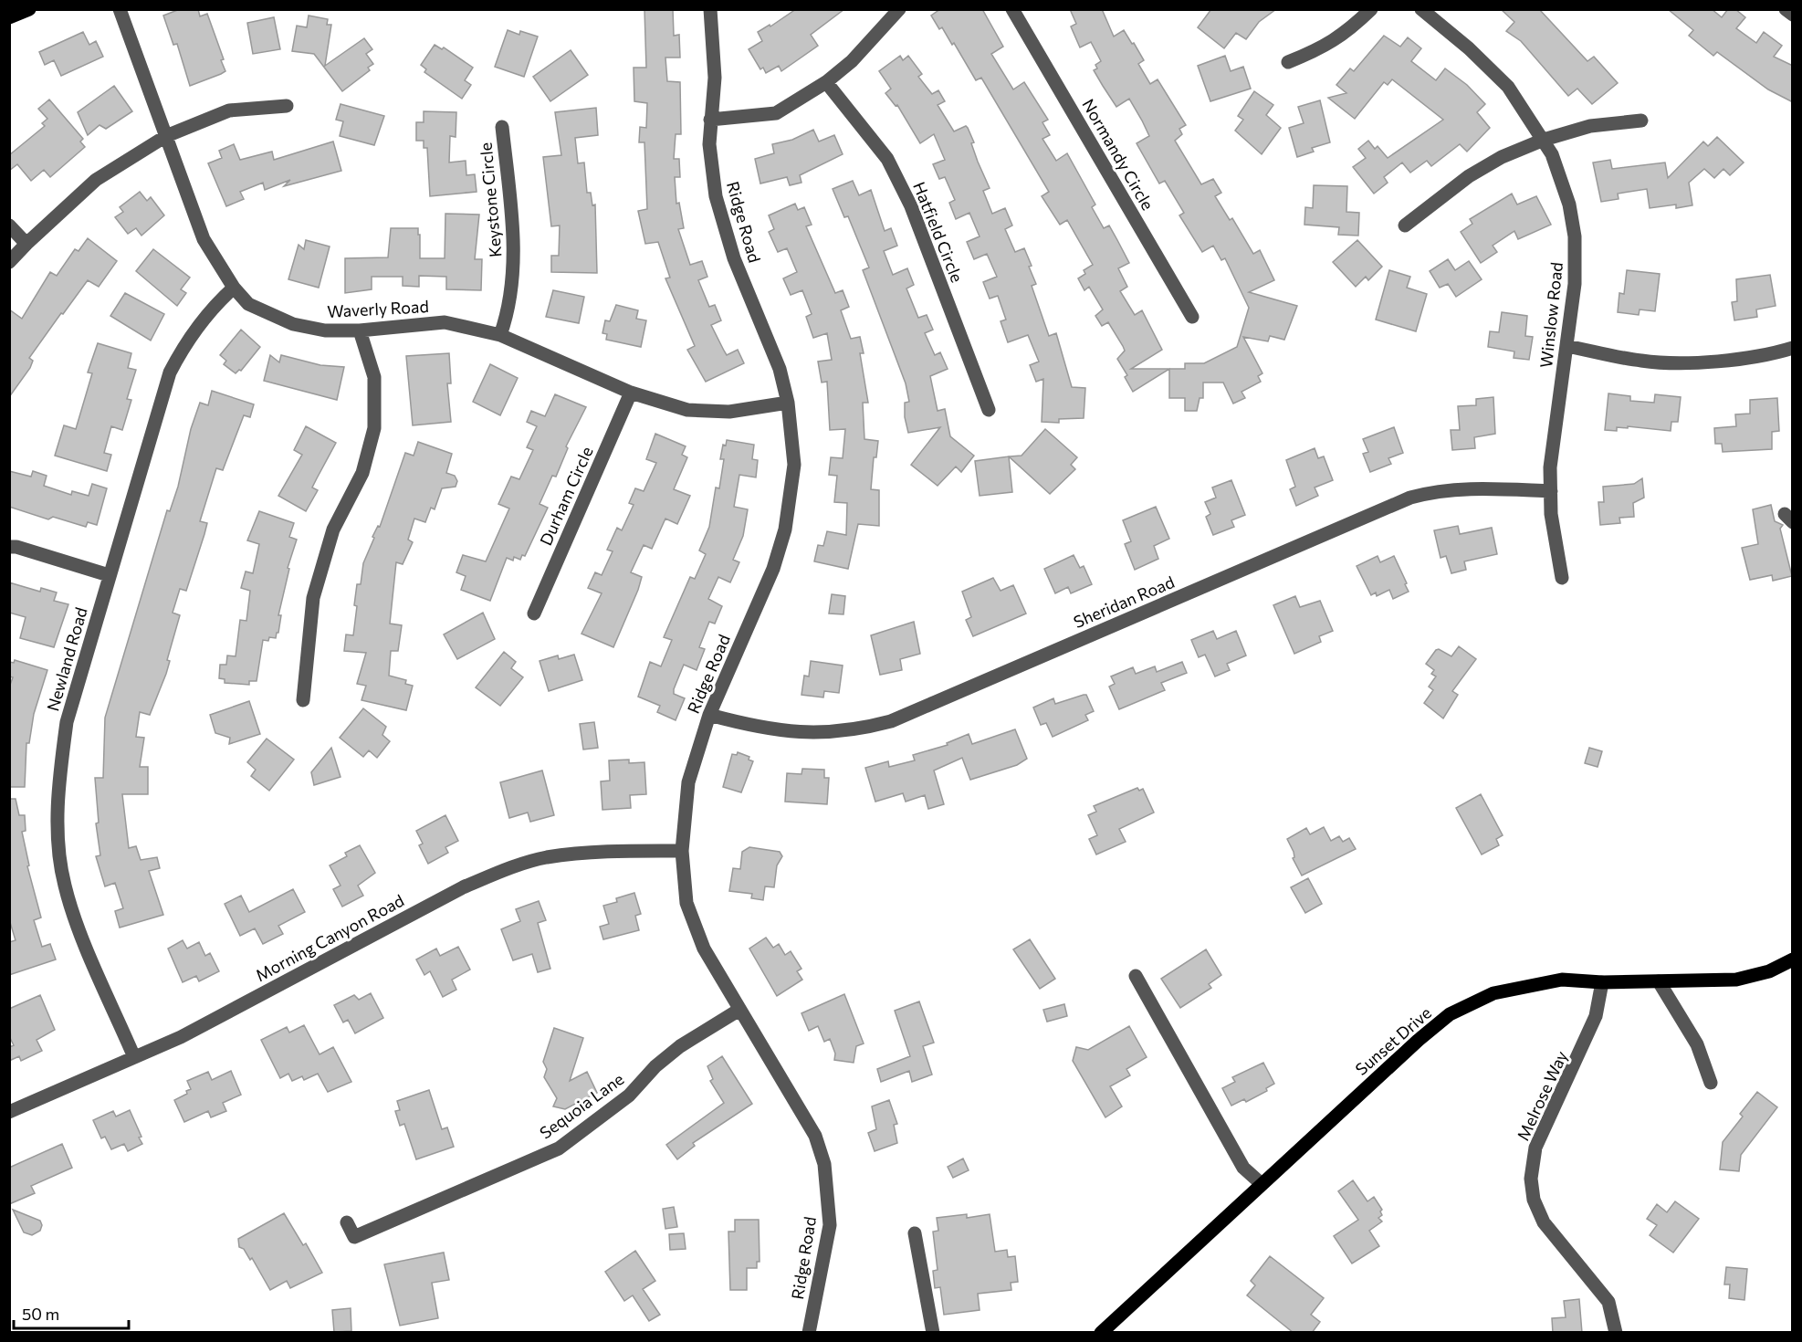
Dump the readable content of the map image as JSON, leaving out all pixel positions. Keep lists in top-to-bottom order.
{
  "streets": {
    "main road": ["Sunset Drive"],
    "street": [
      "Normandy Circle",
      "Keystone Circle",
      "Ridge Road",
      "Hatfield Circle",
      "Waverly Road",
      "Winslow Road",
      "Durham Circle",
      "Sheridan Road",
      "Newland Road",
      "Morning Canyon Road",
      "Melrose Way",
      "Sequoia Lane"
    ]
  },
  "crossings": [
    ["Keystone Circle", "Waverly Road"],
    ["Ridge Road", "Waverly Road"],
    ["Ridge Road", "Sheridan Road"],
    ["Ridge Road", "Morning Canyon Road"],
    ["Ridge Road", "Sequoia Lane"],
    ["Waverly Road", "Durham Circle"],
    ["Waverly Road", "Newland Road"],
    ["Winslow Road", "Sheridan Road"],
    ["Newland Road", "Morning Canyon Road"],
    ["Sunset Drive", "Melrose Way"]
  ],
  "scale_bar": "50 m"
}
